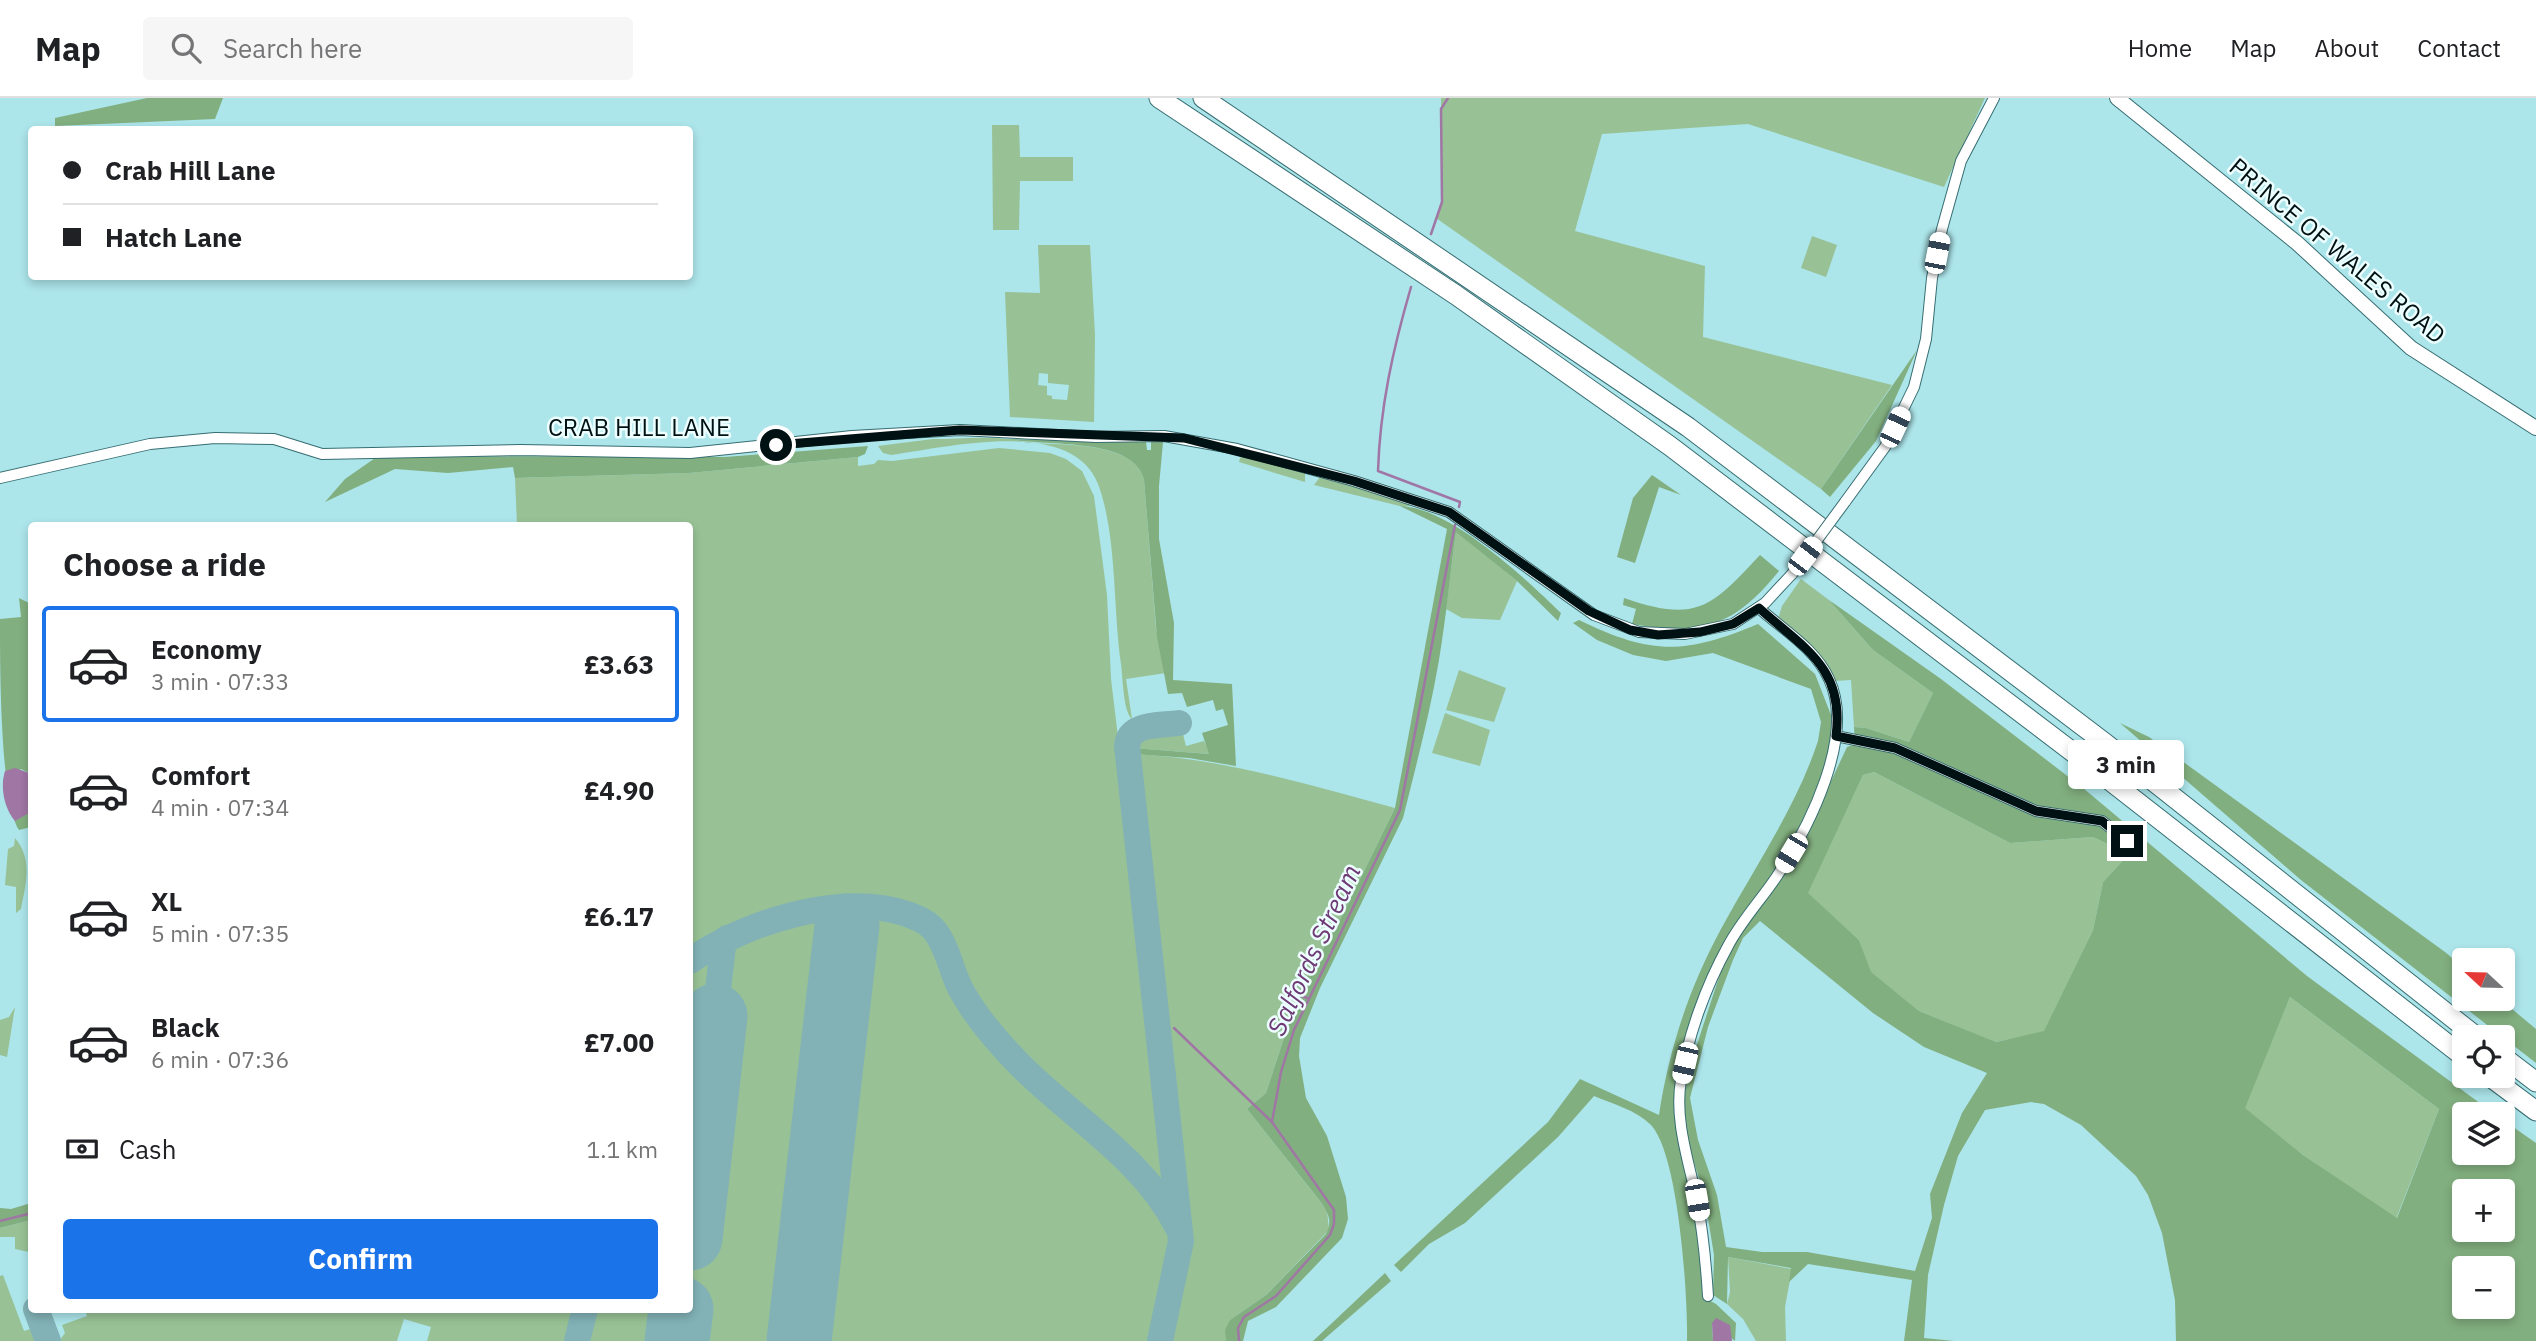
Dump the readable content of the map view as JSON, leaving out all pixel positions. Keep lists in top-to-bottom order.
{
  "streets": {
    "street": ["PRINCE OF WALES ROAD", "CRAB HILL LANE"]
  },
  "water": ["Salfords Stream"],
  "north": "left",
  "page": {
    "header": "Map",
    "search": "Search here",
    "nav": [
      "Home",
      "Map",
      "About",
      "Contact"
    ],
    "banner": ["Crab Hill Lane", "Hatch Lane"],
    "heading": "Choose a ride",
    "list": [
      {
        "name": "Economy",
        "note": "3 min · 07:33",
        "value": "£3.63"
      },
      {
        "name": "Comfort",
        "note": "4 min · 07:34",
        "value": "£4.90"
      },
      {
        "name": "XL",
        "note": "5 min · 07:35",
        "value": "£6.17"
      },
      {
        "name": "Black",
        "note": "6 min · 07:36",
        "value": "£7.00"
      }
    ],
    "bubble": "3 min",
    "map_buttons": ["+", "−"],
    "pay": ["Cash", "1.1 km"],
    "buttons": "Confirm"
  }
}
